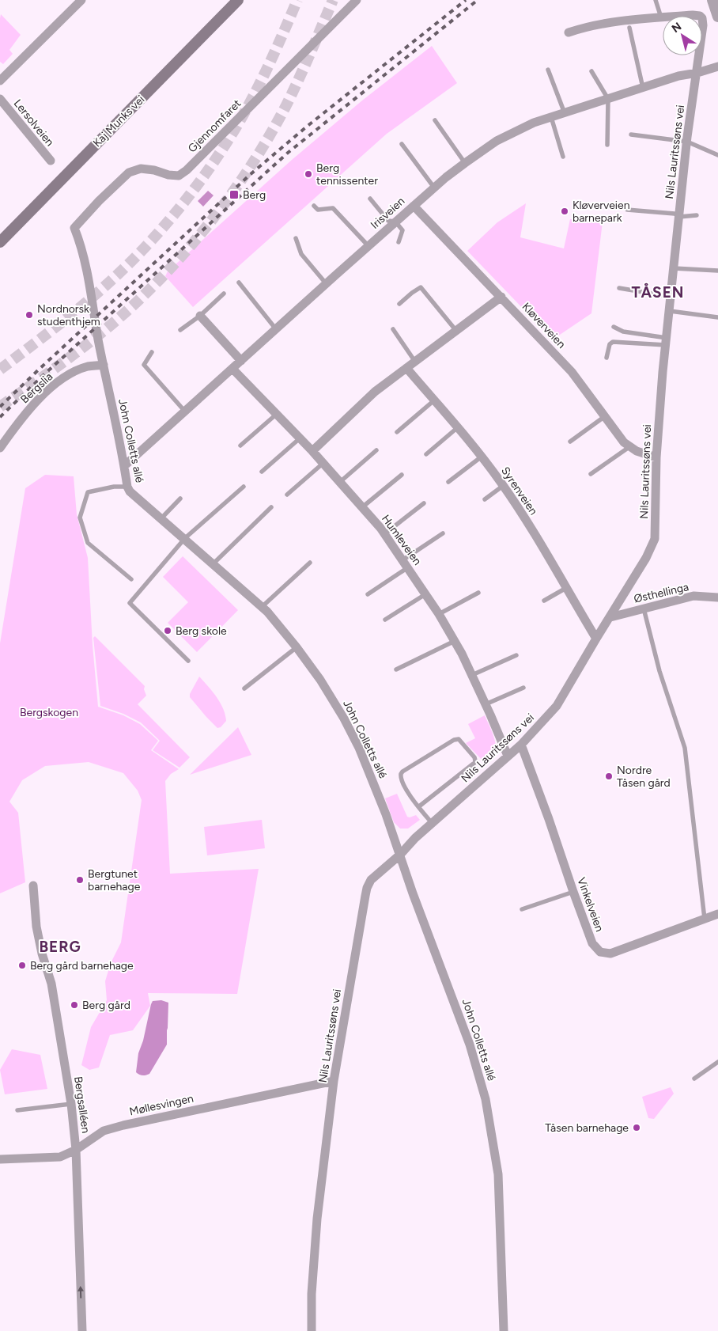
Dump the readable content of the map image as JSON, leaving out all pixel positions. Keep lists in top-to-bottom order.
{
  "streets": {
    "main road": ["Kaj Munks vei"],
    "street": [
      "Lersolveien",
      "Gjennomfaret",
      "Nils Lauritssøns vei",
      "Irisveien",
      "Kløverveien",
      "Bergslia",
      "John Colletts allé",
      "Syrenveien",
      "Humleveien",
      "Østhellinga",
      "Vinkelveien",
      "Bergsalléen",
      "Møllesvingen"
    ]
  },
  "crossings": [
    ["Gjennomfaret", "John Colletts allé"],
    ["Nils Lauritssøns vei", "Irisveien"],
    ["Nils Lauritssøns vei", "Kløverveien"],
    ["Nils Lauritssøns vei", "John Colletts allé"],
    ["Nils Lauritssøns vei", "Syrenveien"],
    ["Nils Lauritssøns vei", "Humleveien"],
    ["Nils Lauritssøns vei", "Østhellinga"],
    ["Nils Lauritssøns vei", "Vinkelveien"],
    ["Nils Lauritssøns vei", "Møllesvingen"],
    ["Irisveien", "Kløverveien"],
    ["Irisveien", "John Colletts allé"],
    ["Irisveien", "Humleveien"],
    ["Bergslia", "John Colletts allé"],
    ["Bergsalléen", "Møllesvingen"]
  ],
  "one_way": ["Bergsalléen"],
  "districts": ["TÅSEN", "BERG"],
  "parks": ["Bergskogen"],
  "places": {
    "other": [
      "Berg tennissenter",
      "Kløverveien barnepark",
      "Nordnorsk studenthjem",
      "Berg skole",
      "Nordre Tåsen gård",
      "Bergtunet barnehage",
      "Berg gård barnehage",
      "Berg gård",
      "Tåsen barnehage"
    ],
    "transit": ["Berg"]
  },
  "north": "top left"
}
